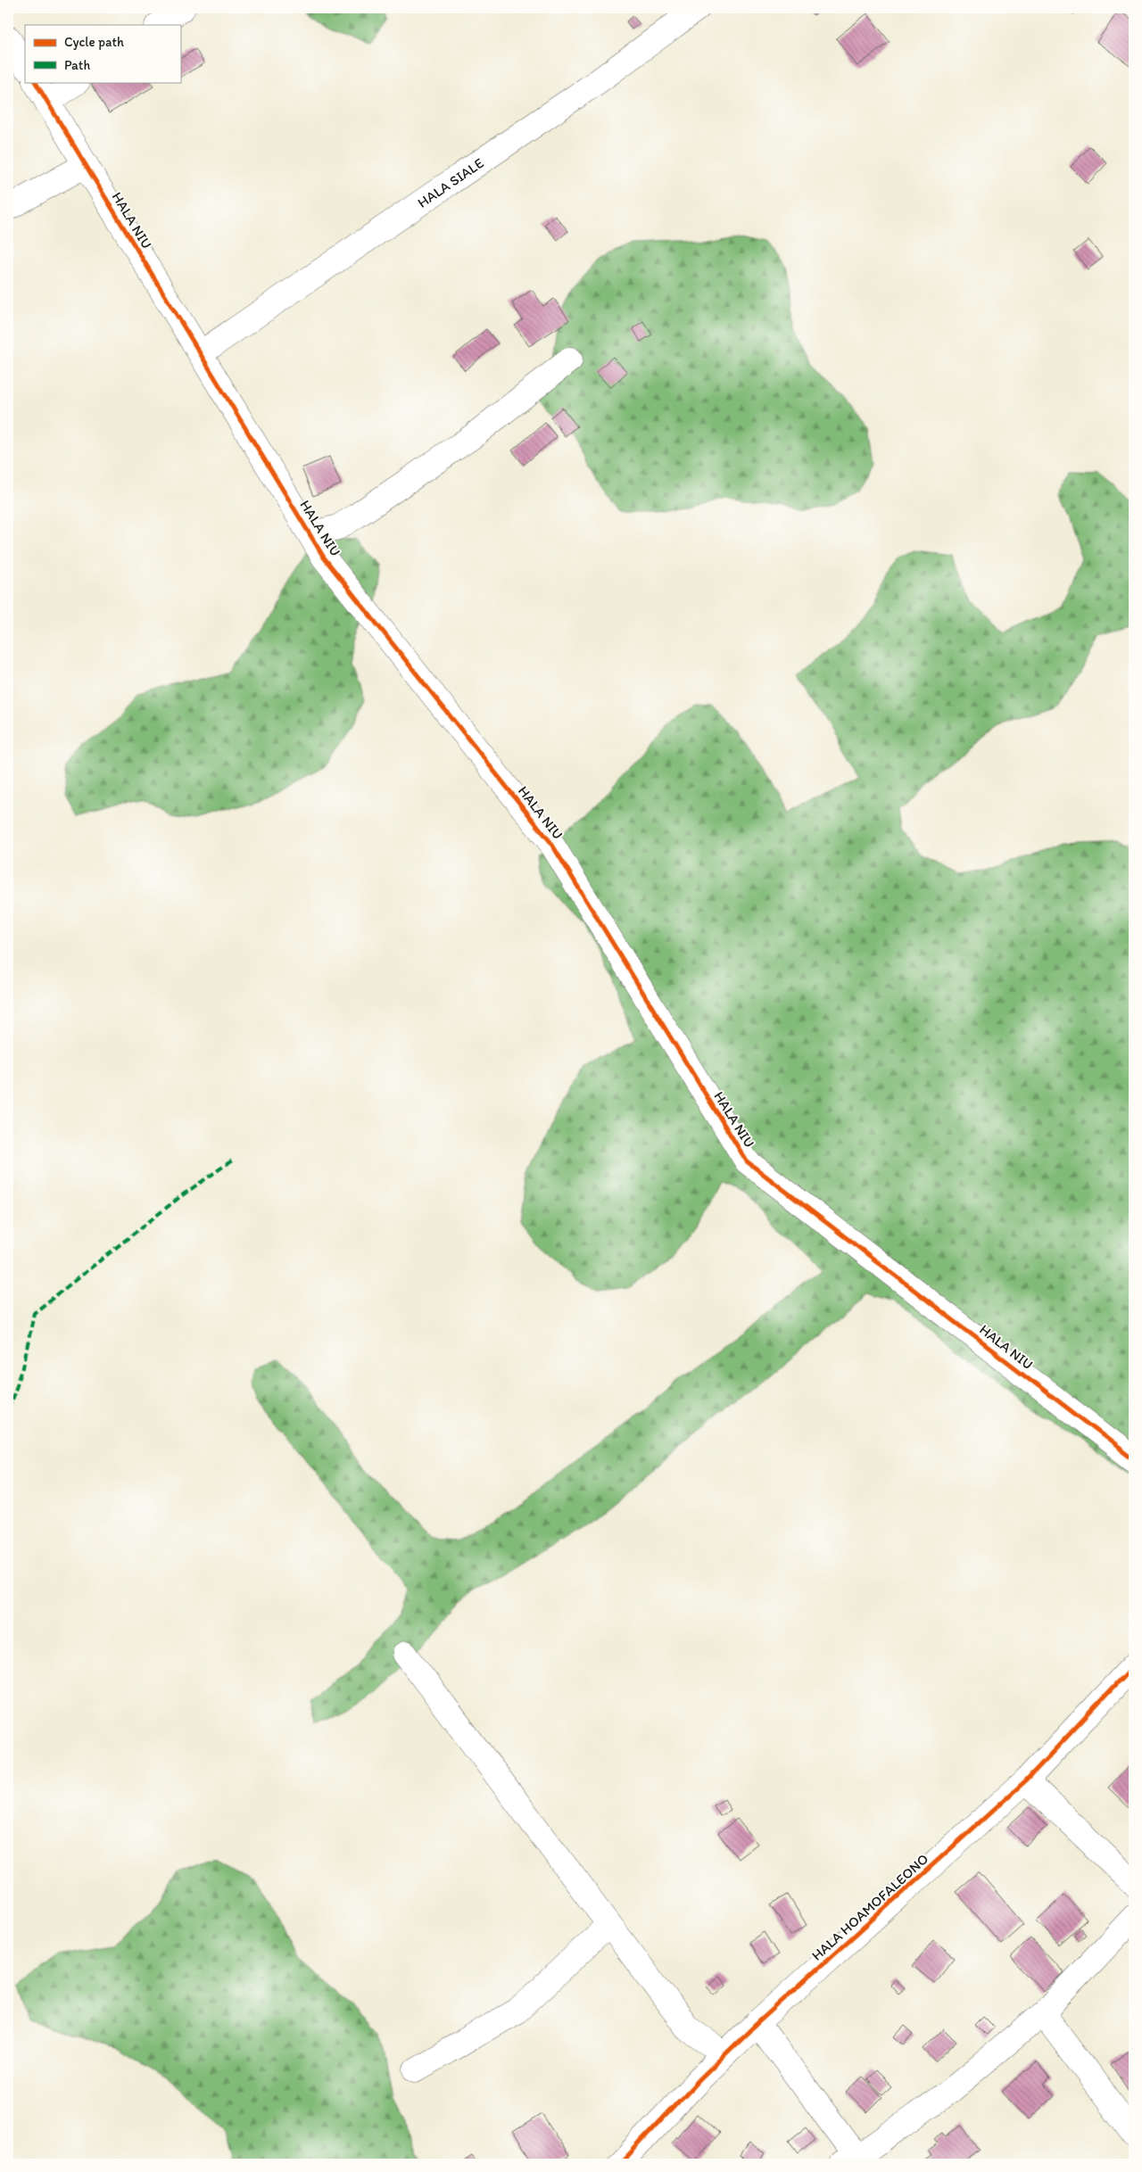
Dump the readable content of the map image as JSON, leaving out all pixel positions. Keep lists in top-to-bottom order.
{
  "streets": {
    "street": ["HALA SIALE", "HALA NIU", "HALA HOAMOFALEONO"]
  },
  "crossings": [
    ["HALA SIALE", "HALA NIU"]
  ],
  "legend": ["Cycle path", "Path"]
}
